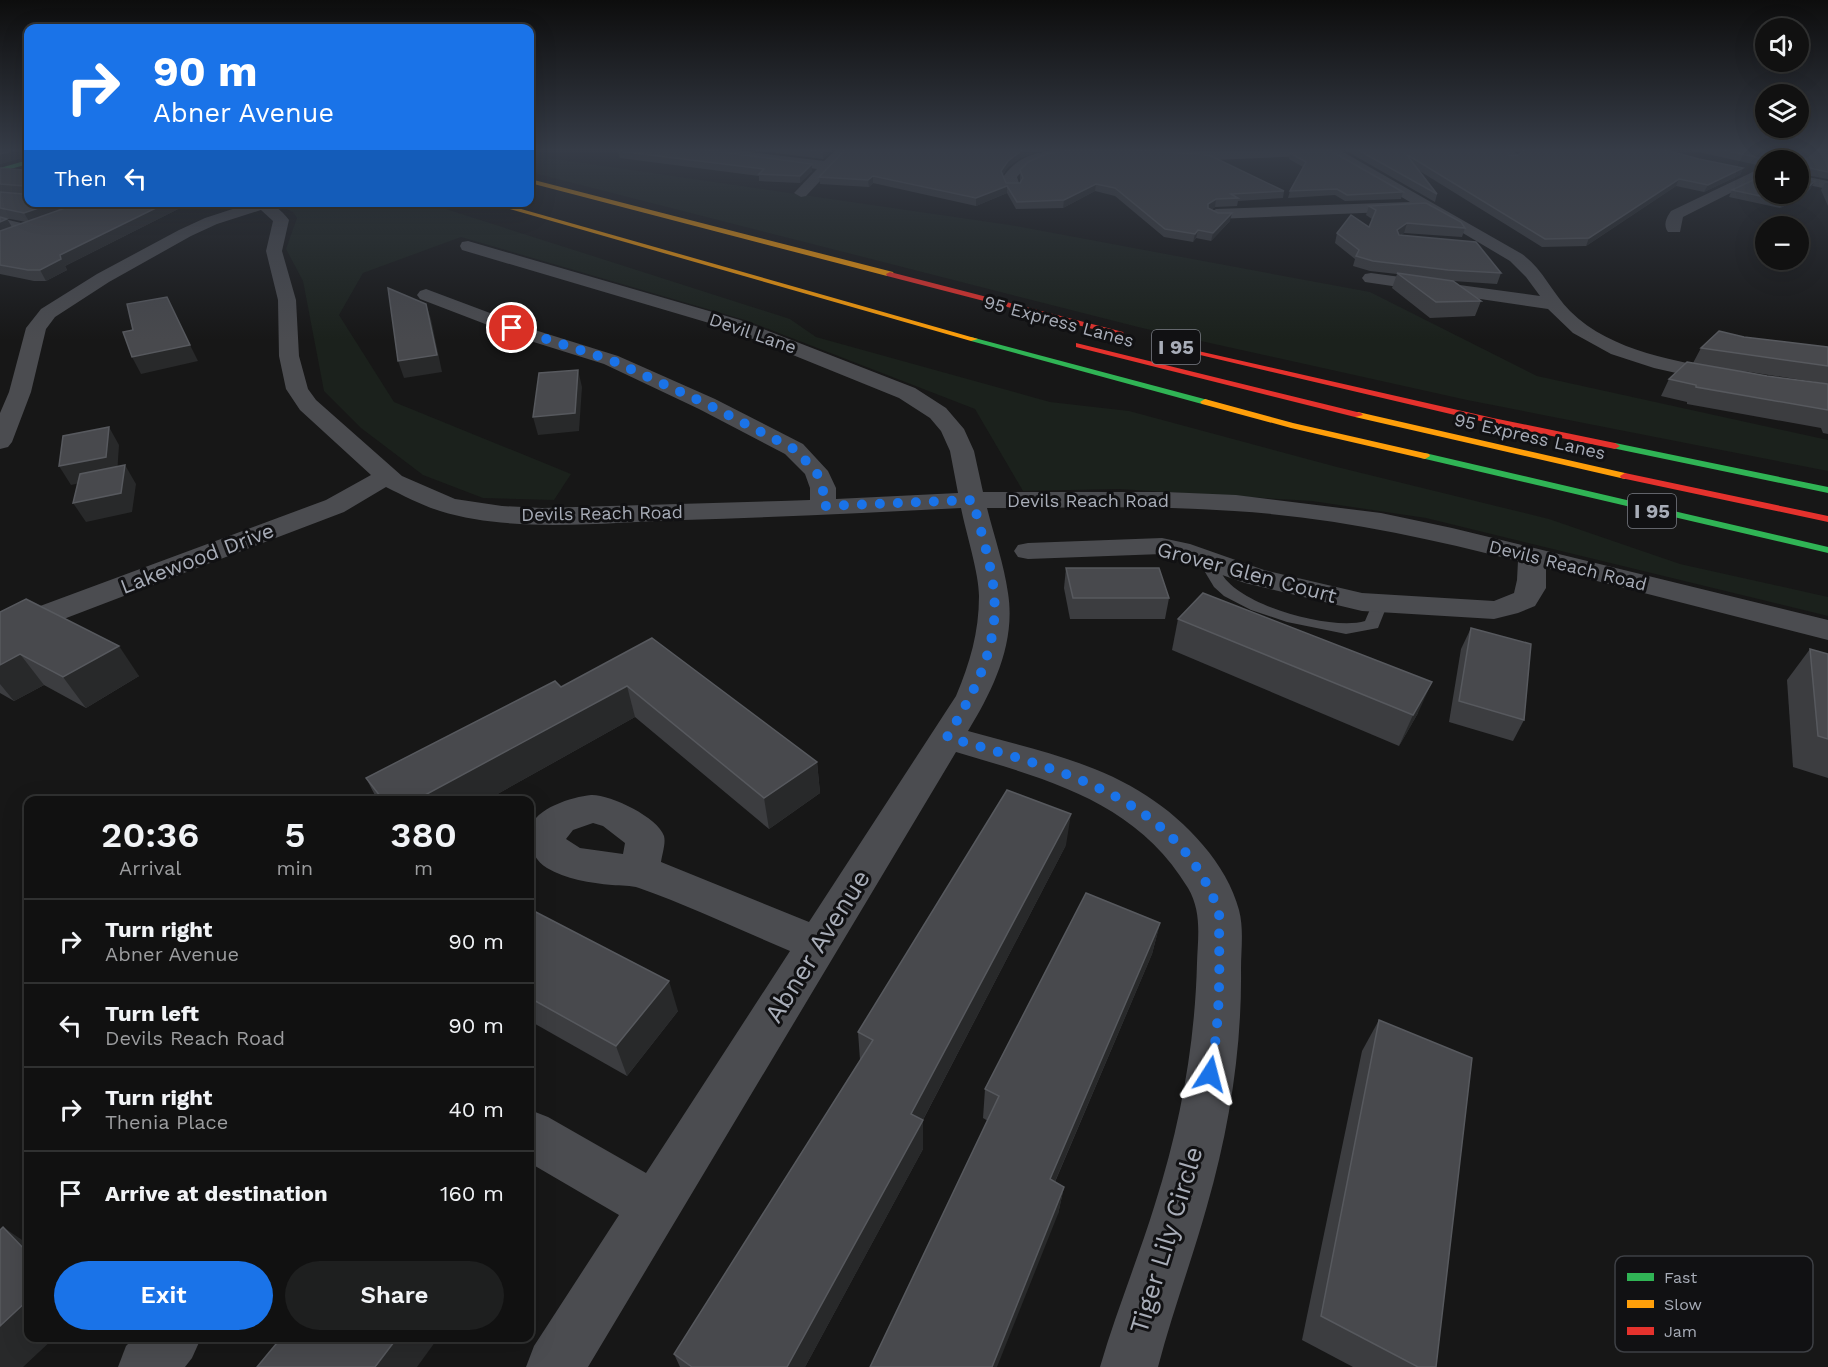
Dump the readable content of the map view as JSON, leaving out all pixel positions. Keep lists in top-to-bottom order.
{
  "streets": {
    "main road": ["95 Express Lanes", "I 95"],
    "street": [
      "Devil Lane",
      "Devils Reach Road",
      "Lakewood Drive",
      "Grover Glen Court",
      "Abner Avenue",
      "Tiger Lily Circle"
    ]
  },
  "crossings": [
    ["Devil Lane", "Devils Reach Road"],
    ["Devil Lane", "Abner Avenue"],
    ["Devils Reach Road", "Lakewood Drive"],
    ["Devils Reach Road", "Grover Glen Court"],
    ["Devils Reach Road", "Abner Avenue"],
    ["Abner Avenue", "Tiger Lily Circle"]
  ],
  "legend": ["Fast", "Slow", "Jam"],
  "page": {
    "map_buttons": ["+", "−"],
    "turn": ["90 m", "Abner Avenue"],
    "then": "Then",
    "eta": [
      "20:36",
      "Arrival",
      "5",
      "min",
      "380",
      "m"
    ],
    "list": [
      {
        "name": "Turn right",
        "note": "Abner Avenue",
        "value": "90 m"
      },
      {
        "name": "Turn left",
        "note": "Devils Reach Road",
        "value": "90 m"
      },
      {
        "name": "Turn right",
        "note": "Thenia Place",
        "value": "40 m"
      },
      {
        "name": "Arrive at destination",
        "value": "160 m"
      }
    ],
    "buttons": ["Exit", "Share"]
  }
}
